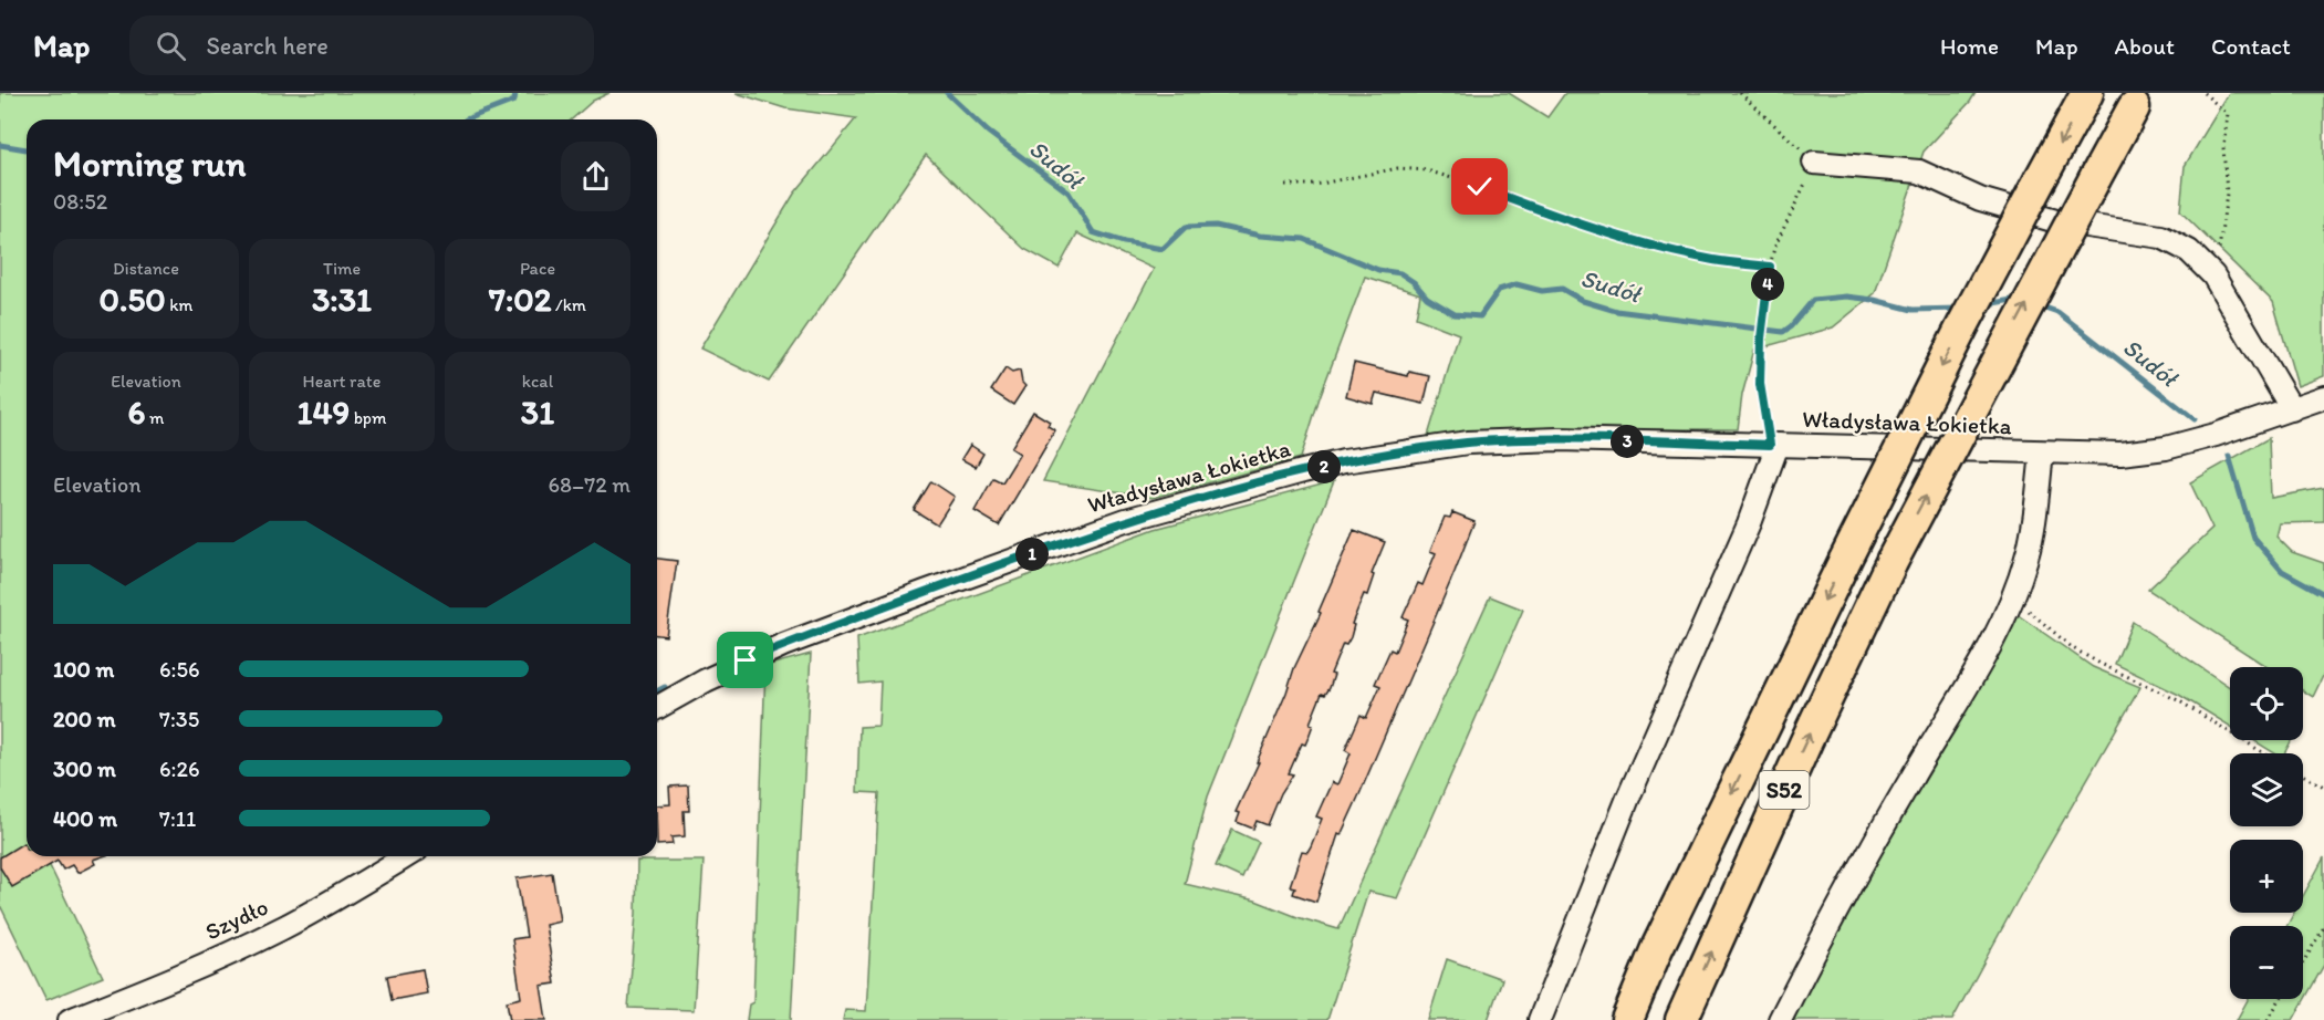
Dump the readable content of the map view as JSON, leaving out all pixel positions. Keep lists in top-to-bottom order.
{
  "streets": {
    "highway": ["S52"],
    "street": ["Władysława Łokietka", "Szydło"]
  },
  "water": ["Sudół"],
  "page": {
    "header": "Map",
    "search": "Search here",
    "nav": [
      "Home",
      "Map",
      "About",
      "Contact"
    ],
    "heading": ["Morning run", "08:52"],
    "stats": [
      ["Distance", "0.50 km"],
      ["Time", "3:31"],
      ["Pace", "7:02 /km"],
      ["Elevation", "6 m"],
      ["Heart rate", "149 bpm"],
      ["kcal", "31"]
    ],
    "pins": [
      "4",
      "3",
      "2",
      "1"
    ],
    "chart": ["Elevation", "68–72 m"],
    "list": [
      {
        "name": "100 m",
        "note": "6:56"
      },
      {
        "name": "200 m",
        "note": "7:35"
      },
      {
        "name": "300 m",
        "note": "6:26"
      },
      {
        "name": "400 m",
        "note": "7:11"
      }
    ],
    "map_buttons": ["+", "−"]
  }
}
